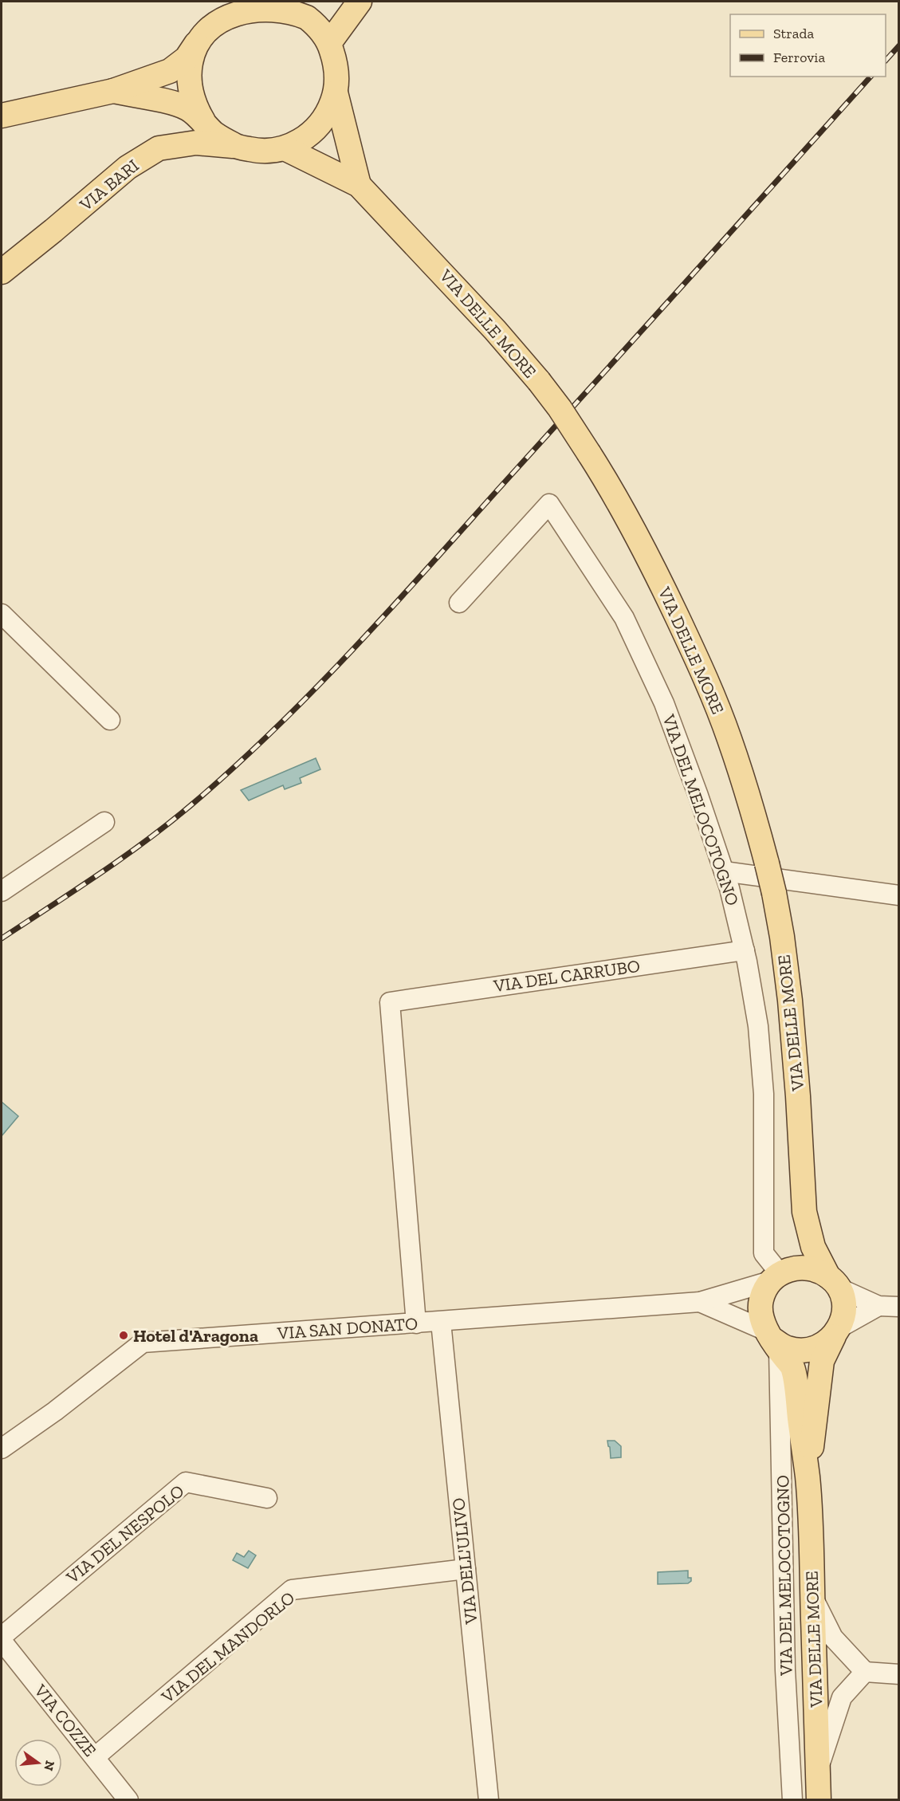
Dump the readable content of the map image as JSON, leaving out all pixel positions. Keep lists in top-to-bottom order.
{
  "streets": {
    "main road": ["VIA BARI", "VIA DELLE MORE"],
    "street": [
      "VIA DEL MELOCOTOGNO",
      "VIA DEL CARRUBO",
      "VIA SAN DONATO",
      "VIA DEL NESPOLO",
      "VIA DELL'ULIVO",
      "VIA DEL MANDORLO",
      "VIA COZZE"
    ]
  },
  "crossings": [
    ["VIA DEL MELOCOTOGNO", "VIA DEL CARRUBO"],
    ["VIA DEL CARRUBO", "VIA SAN DONATO"],
    ["VIA SAN DONATO", "VIA DELL'ULIVO"],
    ["VIA DELL'ULIVO", "VIA DEL MANDORLO"],
    ["VIA DEL MANDORLO", "VIA COZZE"]
  ],
  "places": ["Hotel d'Aragona"],
  "legend": ["Strada", "Ferrovia"],
  "north": "right"
}
